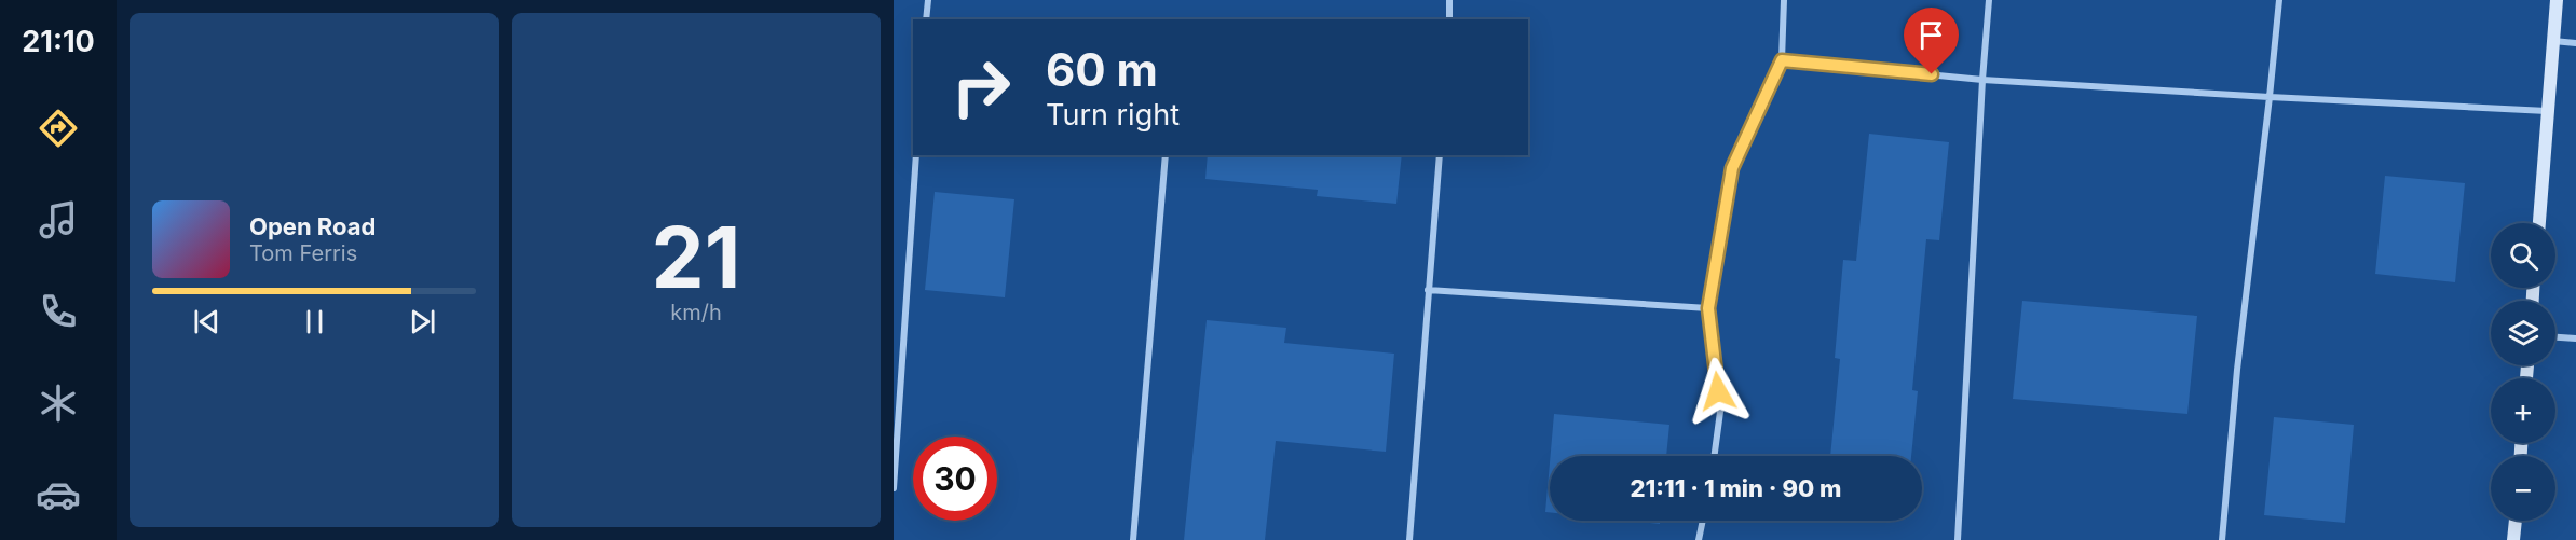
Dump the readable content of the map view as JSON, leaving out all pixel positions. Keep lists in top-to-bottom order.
{
  "page": {
    "tabs": "21:10",
    "tile": ["21", "km/h"],
    "turn": ["60 m", "Turn right"],
    "song": ["Open Road", "Tom Ferris"],
    "map_buttons": ["+", "−"],
    "limit": "30",
    "trip": "21:11 · 1 min · 90 m"
  }
}
